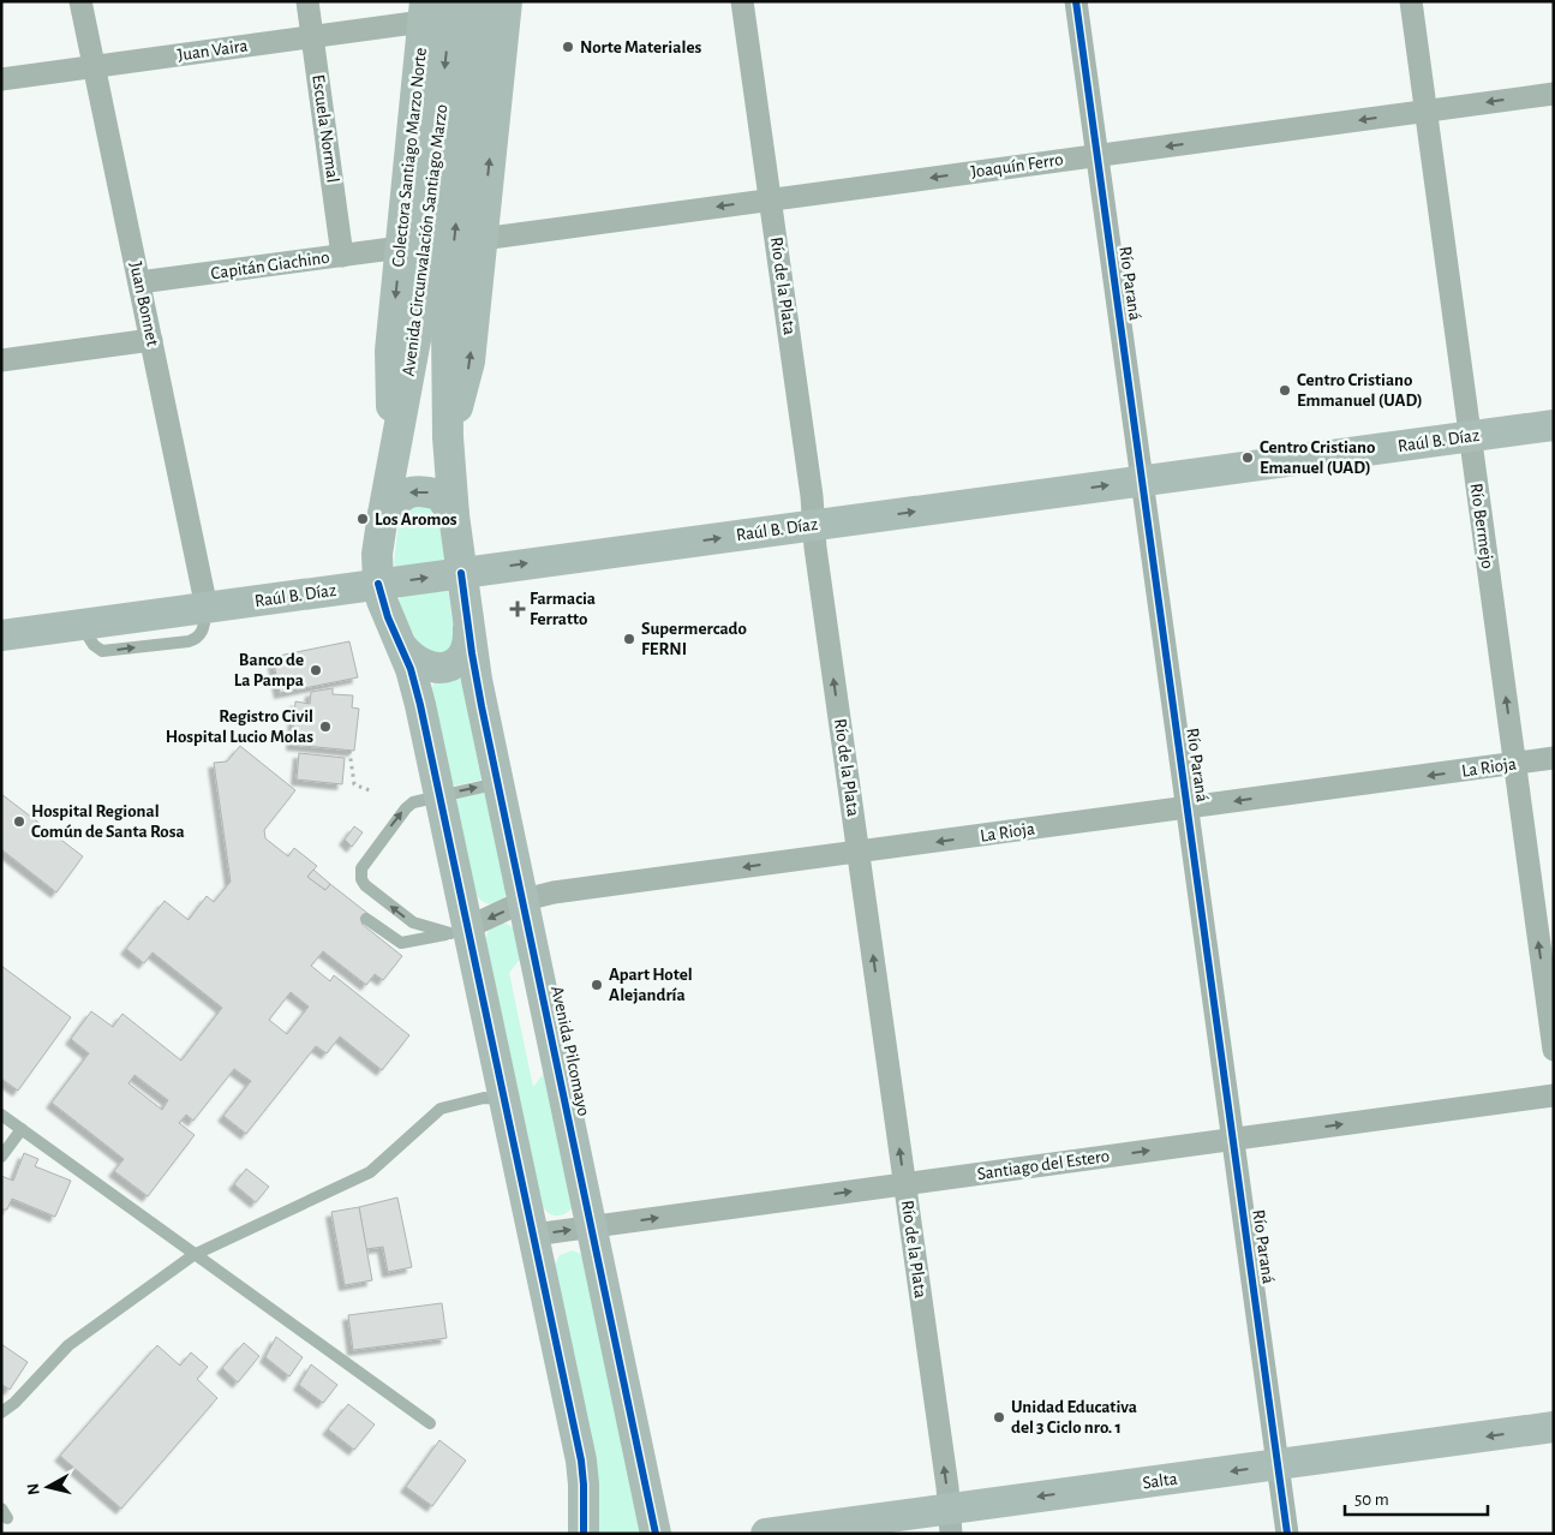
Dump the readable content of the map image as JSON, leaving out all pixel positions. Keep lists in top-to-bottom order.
{
  "streets": {
    "main road": [
      "Colectora Santiago Marzo Norte",
      "Avenida Circunvalación Santiago Marzo",
      "Raúl B. Díaz",
      "Avenida Pilcomayo",
      "Salta"
    ],
    "street": [
      "Juan Vaira",
      "Escuela Normal",
      "Joaquín Ferro",
      "Capitán Giachino",
      "Río Paraná",
      "Río de la Plata",
      "Juan Bonnet",
      "Río Bermejo",
      "La Rioja",
      "Santiago del Estero"
    ]
  },
  "crossings": [
    ["Juan Vaira", "Escuela Normal"],
    ["Juan Vaira", "Colectora Santiago Marzo Norte"],
    ["Juan Vaira", "Juan Bonnet"],
    ["Escuela Normal", "Capitán Giachino"],
    ["Colectora Santiago Marzo Norte", "Avenida Circunvalación Santiago Marzo"],
    ["Colectora Santiago Marzo Norte", "Capitán Giachino"],
    ["Joaquín Ferro", "Río Paraná"],
    ["Joaquín Ferro", "Río de la Plata"],
    ["Joaquín Ferro", "Río Bermejo"],
    ["Avenida Circunvalación Santiago Marzo", "Raúl B. Díaz"],
    ["Avenida Circunvalación Santiago Marzo", "Avenida Pilcomayo"],
    ["Capitán Giachino", "Juan Bonnet"],
    ["Río Paraná", "Raúl B. Díaz"],
    ["Río Paraná", "La Rioja"],
    ["Río Paraná", "Santiago del Estero"],
    ["Río Paraná", "Salta"],
    ["Río de la Plata", "Raúl B. Díaz"],
    ["Río de la Plata", "La Rioja"],
    ["Río de la Plata", "Santiago del Estero"],
    ["Río de la Plata", "Salta"],
    ["Juan Bonnet", "Raúl B. Díaz"],
    ["Raúl B. Díaz", "Río Bermejo"],
    ["Raúl B. Díaz", "Avenida Pilcomayo"],
    ["Río Bermejo", "La Rioja"],
    ["La Rioja", "Avenida Pilcomayo"],
    ["Avenida Pilcomayo", "Santiago del Estero"]
  ],
  "one_way": [
    "Joaquín Ferro",
    "Río de la Plata",
    "Raúl B. Díaz",
    "Río Bermejo",
    "La Rioja",
    "Santiago del Estero",
    "Salta"
  ],
  "places": {
    "other": [
      "Norte Materiales",
      "Centro Cristiano Emmanuel (UAD)",
      "Centro Cristiano Emanuel (UAD)",
      "Los Aromos",
      "Supermercado FERNI",
      "Banco de La Pampa",
      "Registro Civil Hospital Lucio Molas",
      "Hospital Regional Común de Santa Rosa",
      "Apart Hotel Alejandría",
      "Unidad Educativa del 3 Ciclo nro. 1"
    ],
    "health": ["Farmacia Ferratto"]
  },
  "scale_bar": "50 m",
  "north": "left"
}
